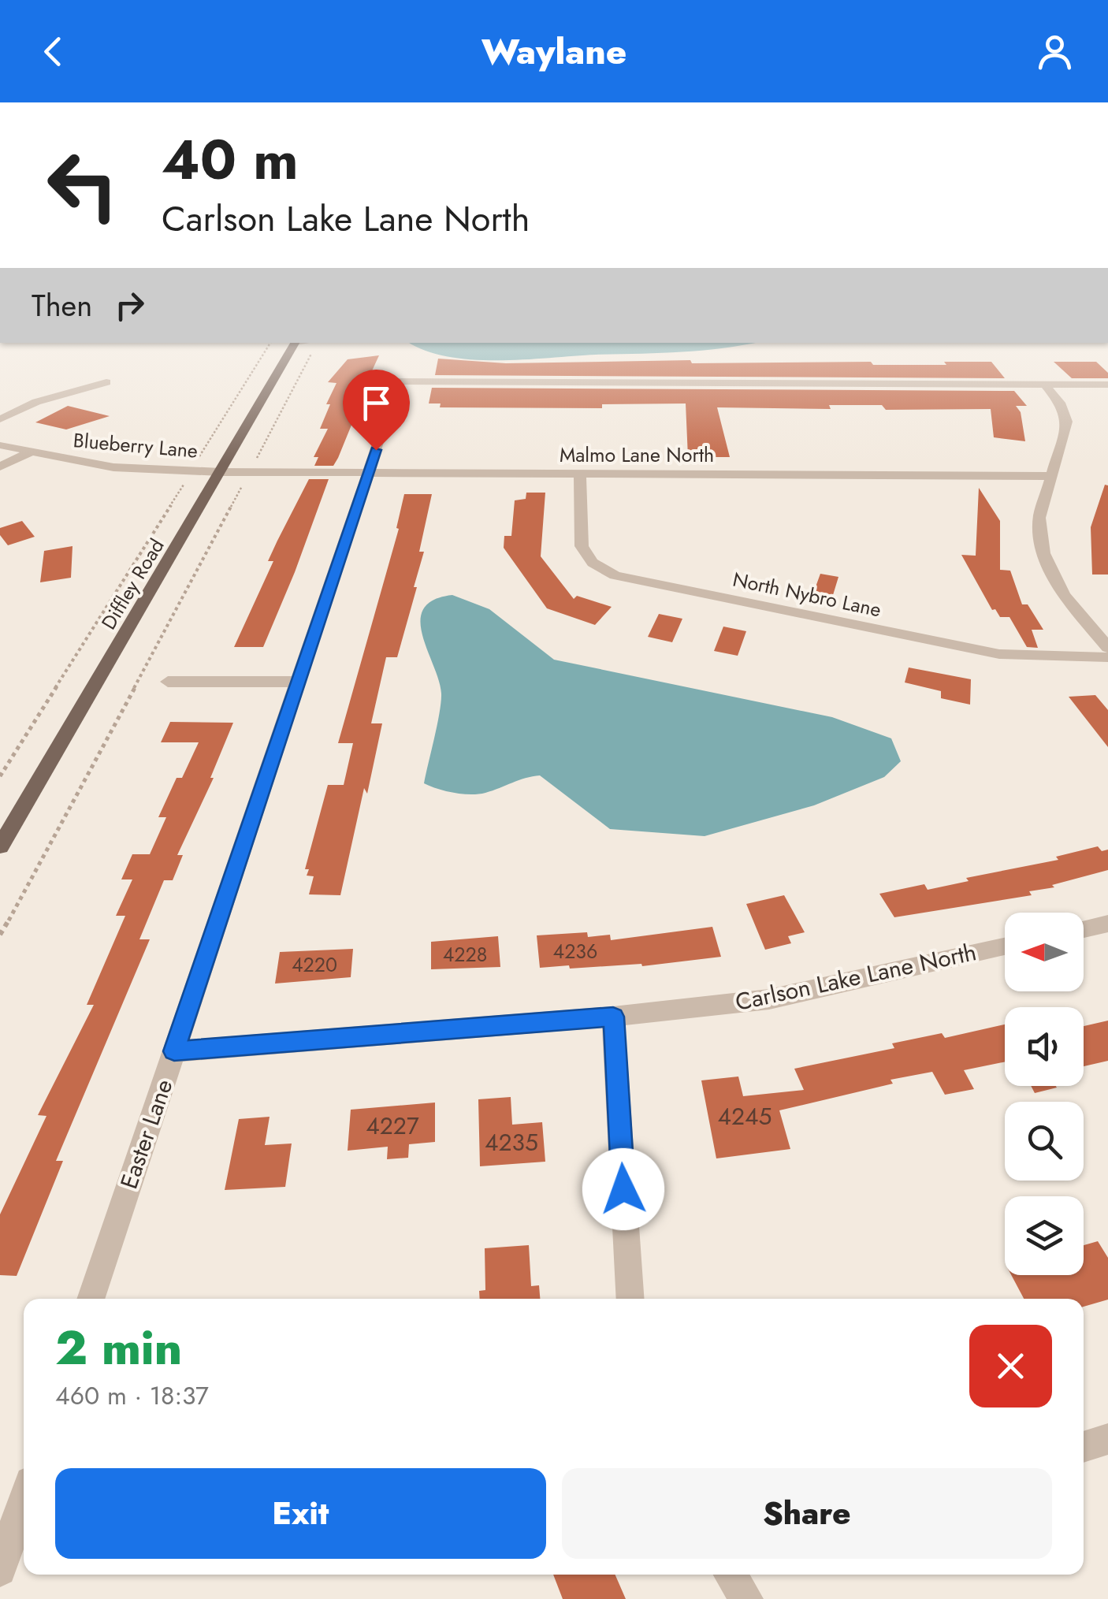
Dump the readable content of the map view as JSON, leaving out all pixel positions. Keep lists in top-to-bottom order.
{
  "streets": {
    "main road": ["Diffley Road"],
    "street": [
      "Blueberry Lane",
      "Malmo Lane North",
      "North Nybro Lane",
      "Carlson Lake Lane North",
      "Easter Lane"
    ]
  },
  "crossings": [
    ["Blueberry Lane", "Malmo Lane North"],
    ["Blueberry Lane", "Diffley Road"],
    ["Malmo Lane North", "Diffley Road"],
    ["Malmo Lane North", "North Nybro Lane"],
    ["Malmo Lane North", "Easter Lane"],
    ["Carlson Lake Lane North", "Easter Lane"]
  ],
  "house_numbers": [
    "4236",
    "4228",
    "4220",
    "4245",
    "4227",
    "4235"
  ],
  "north": "left",
  "page": {
    "header": "Waylane",
    "turn": ["40 m", "Carlson Lake Lane North"],
    "then": "Then",
    "heading": ["2 min", "460 m · 18:37"],
    "buttons": ["Exit", "Share"]
  }
}
